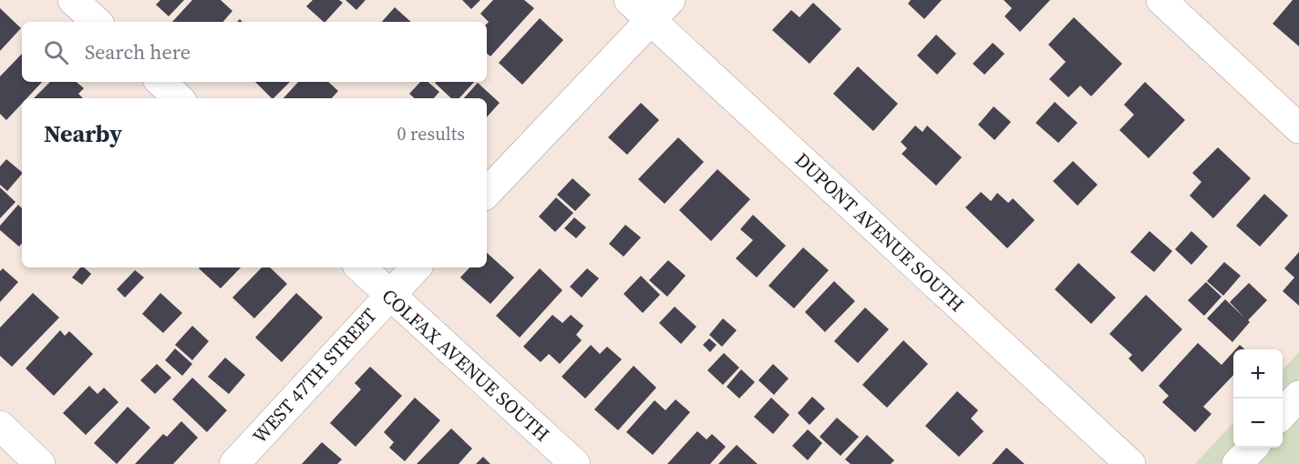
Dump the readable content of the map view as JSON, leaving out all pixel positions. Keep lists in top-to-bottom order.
{
  "streets": {
    "street": ["DUPONT AVENUE SOUTH", "COLFAX AVENUE SOUTH", "WEST 47TH STREET"]
  },
  "crossings": [
    ["COLFAX AVENUE SOUTH", "WEST 47TH STREET"]
  ],
  "page": {
    "search": "Search here",
    "heading": ["Nearby", "0 results"],
    "map_buttons": ["+", "−"]
  }
}
